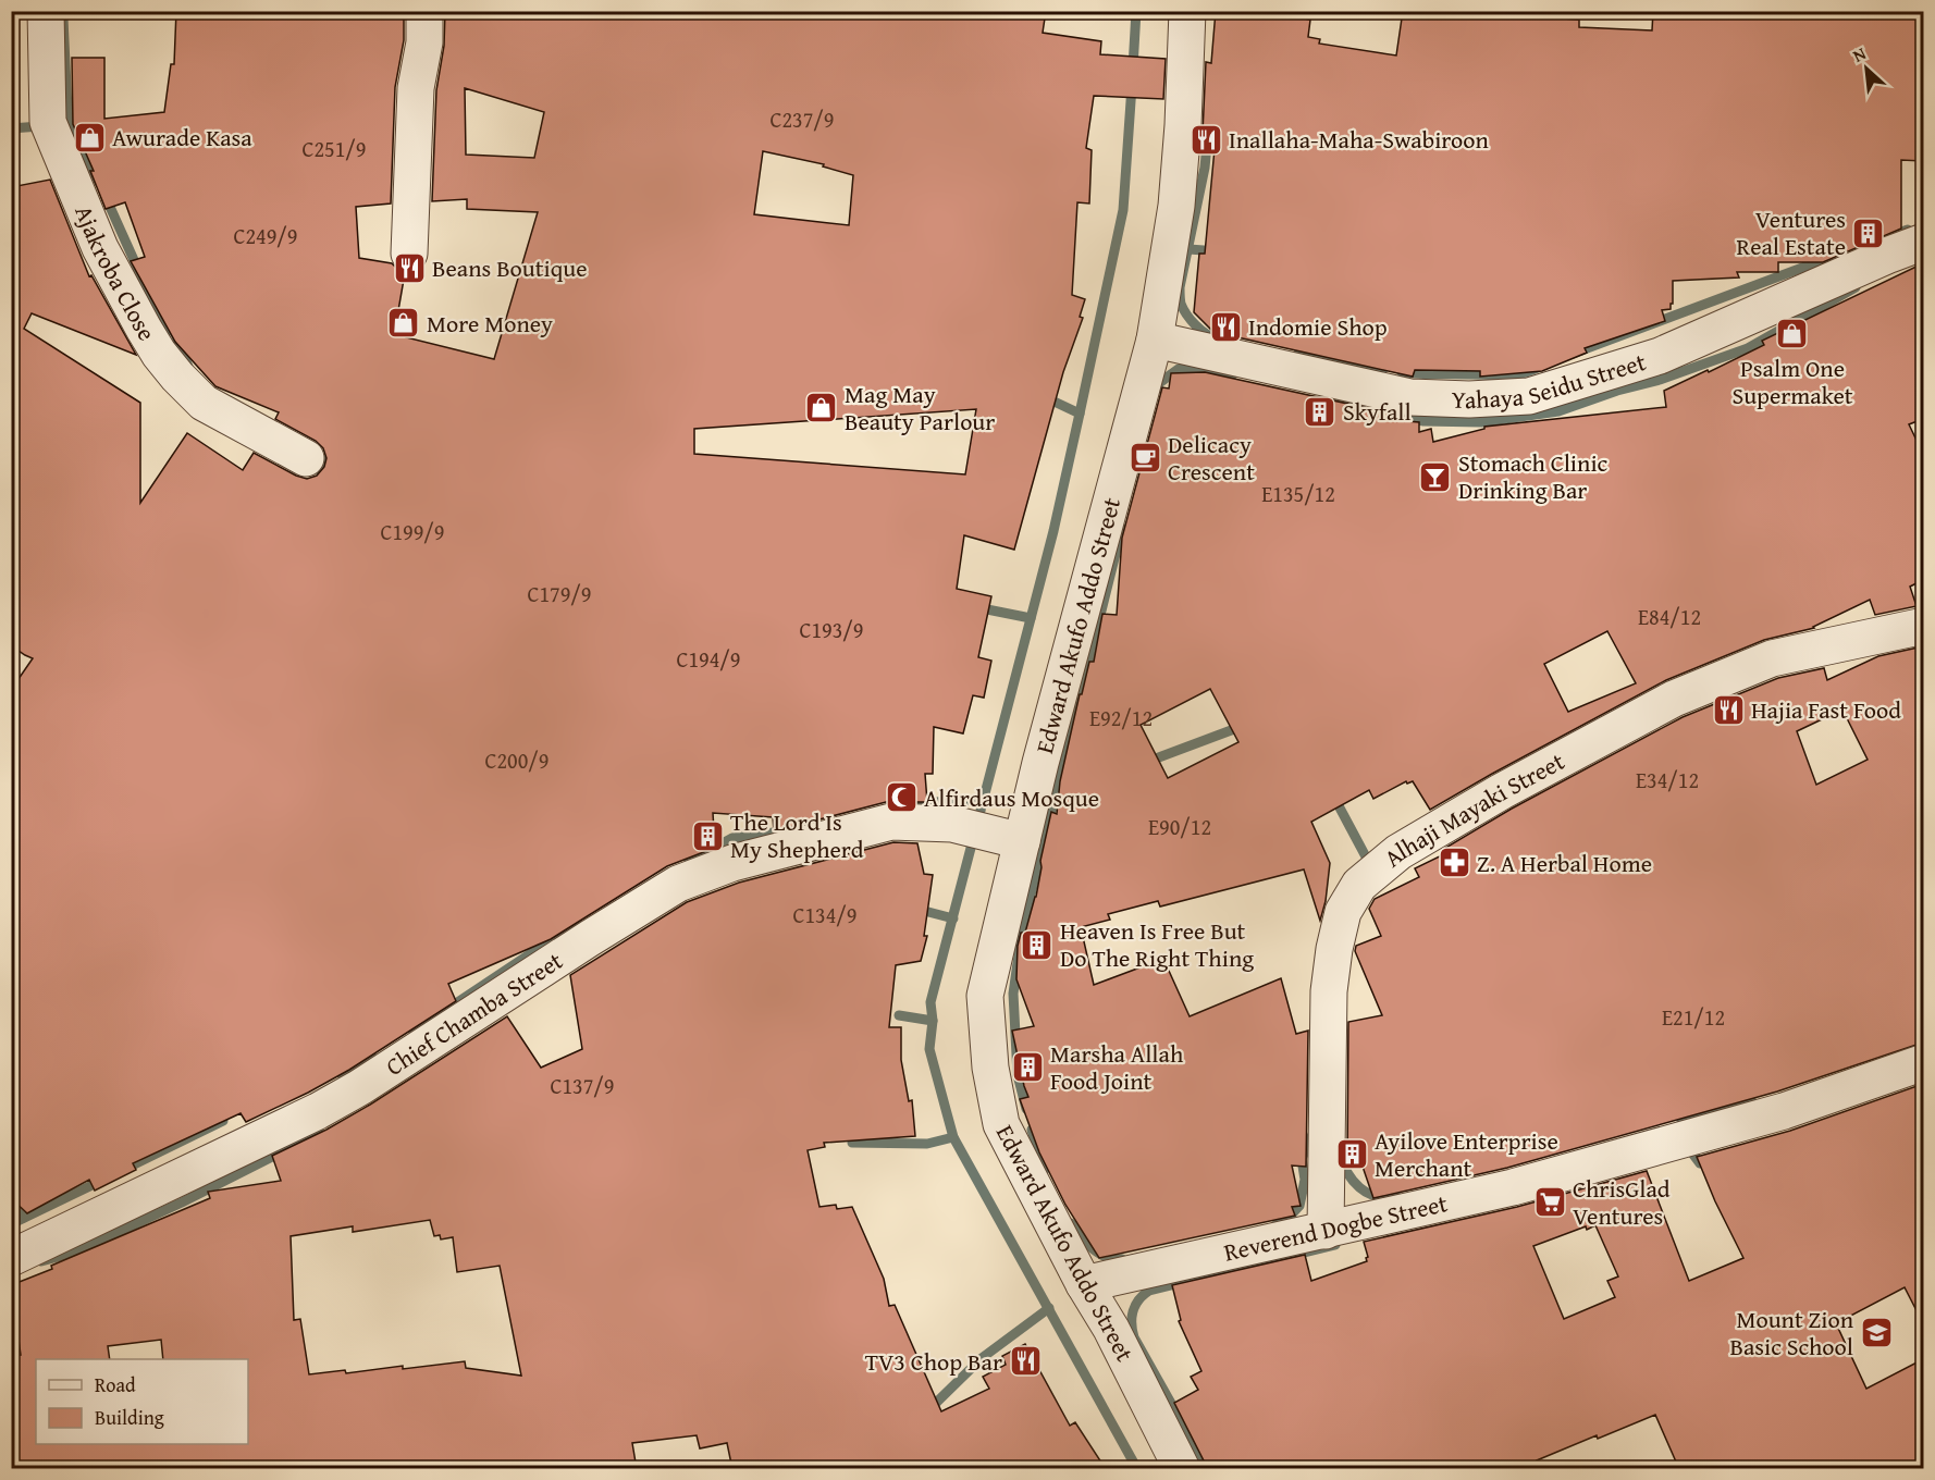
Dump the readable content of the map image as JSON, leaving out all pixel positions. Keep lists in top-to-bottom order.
{
  "streets": {
    "street": [
      "Ajakroba Close",
      "Yahaya Seidu Street",
      "Edward Akufo Addo Street",
      "Alhaji Mayaki Street",
      "Chief Chamba Street",
      "Reverend Dogbe Street"
    ]
  },
  "crossings": [
    ["Yahaya Seidu Street", "Edward Akufo Addo Street"],
    ["Edward Akufo Addo Street", "Chief Chamba Street"],
    ["Edward Akufo Addo Street", "Reverend Dogbe Street"],
    ["Alhaji Mayaki Street", "Reverend Dogbe Street"]
  ],
  "places": {
    "shop": [
      "Awurade Kasa",
      "More Money",
      "Psalm One Supermaket",
      "Mag May Beauty Parlour"
    ],
    "restaurant": [
      "Inallaha-Maha-Swabiroon",
      "Beans Boutique",
      "Indomie Shop",
      "Hajia Fast Food",
      "TV3 Chop Bar"
    ],
    "building": [
      "Ventures Real Estate",
      "Skyfall",
      "The Lord Is My Shepherd",
      "Heaven Is Free But Do The Right Thing",
      "Marsha Allah Food Joint",
      "Ayilove Enterprise Merchant"
    ],
    "cafe": ["Delicacy Crescent"],
    "bar": ["Stomach Clinic Drinking Bar"],
    "mosque": ["Alfirdaus Mosque"],
    "pharmacy": ["Z. A Herbal Home"],
    "supermarket": ["ChrisGlad Ventures"],
    "school or university": ["Mount Zion Basic School"]
  },
  "house_numbers": [
    "C237/9",
    "C251/9",
    "C249/9",
    "E135/12",
    "C199/9",
    "C179/9",
    "E84/12",
    "C193/9",
    "C194/9",
    "E92/12",
    "C200/9",
    "E34/12",
    "E90/12",
    "C134/9",
    "E21/12",
    "C137/9"
  ],
  "legend": ["Road", "Building"],
  "north": "top left"
}
